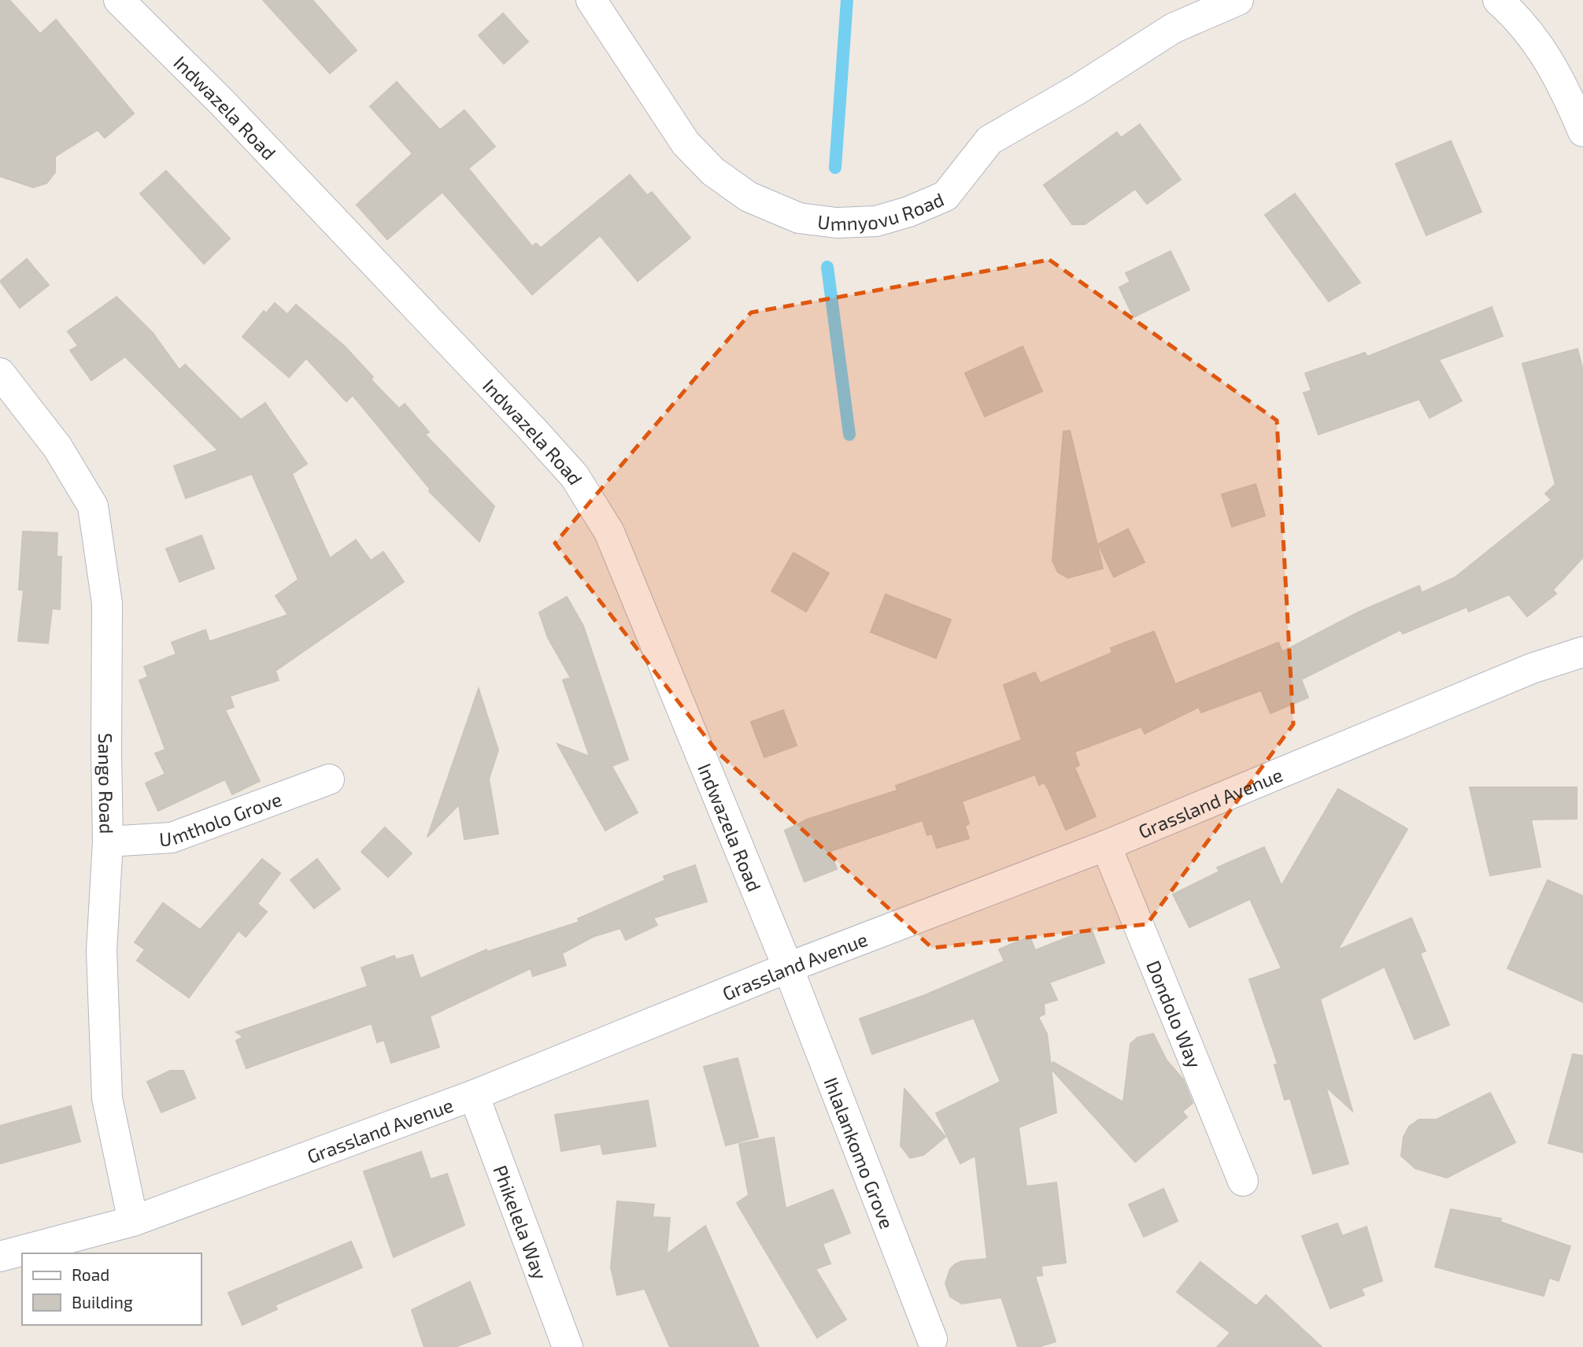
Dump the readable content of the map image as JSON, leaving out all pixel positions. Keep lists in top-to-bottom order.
{
  "streets": {
    "street": [
      "Indwazela Road",
      "Umnyovu Road",
      "Sango Road",
      "Grassland Avenue",
      "Umtholo Grove",
      "Dondolo Way",
      "Ihlalankomo Grove",
      "Phikelela Way"
    ]
  },
  "crossings": [
    ["Indwazela Road", "Grassland Avenue"],
    ["Indwazela Road", "Ihlalankomo Grove"],
    ["Sango Road", "Grassland Avenue"],
    ["Sango Road", "Umtholo Grove"],
    ["Grassland Avenue", "Dondolo Way"],
    ["Grassland Avenue", "Ihlalankomo Grove"],
    ["Grassland Avenue", "Phikelela Way"]
  ],
  "legend": ["Road", "Building"]
}
